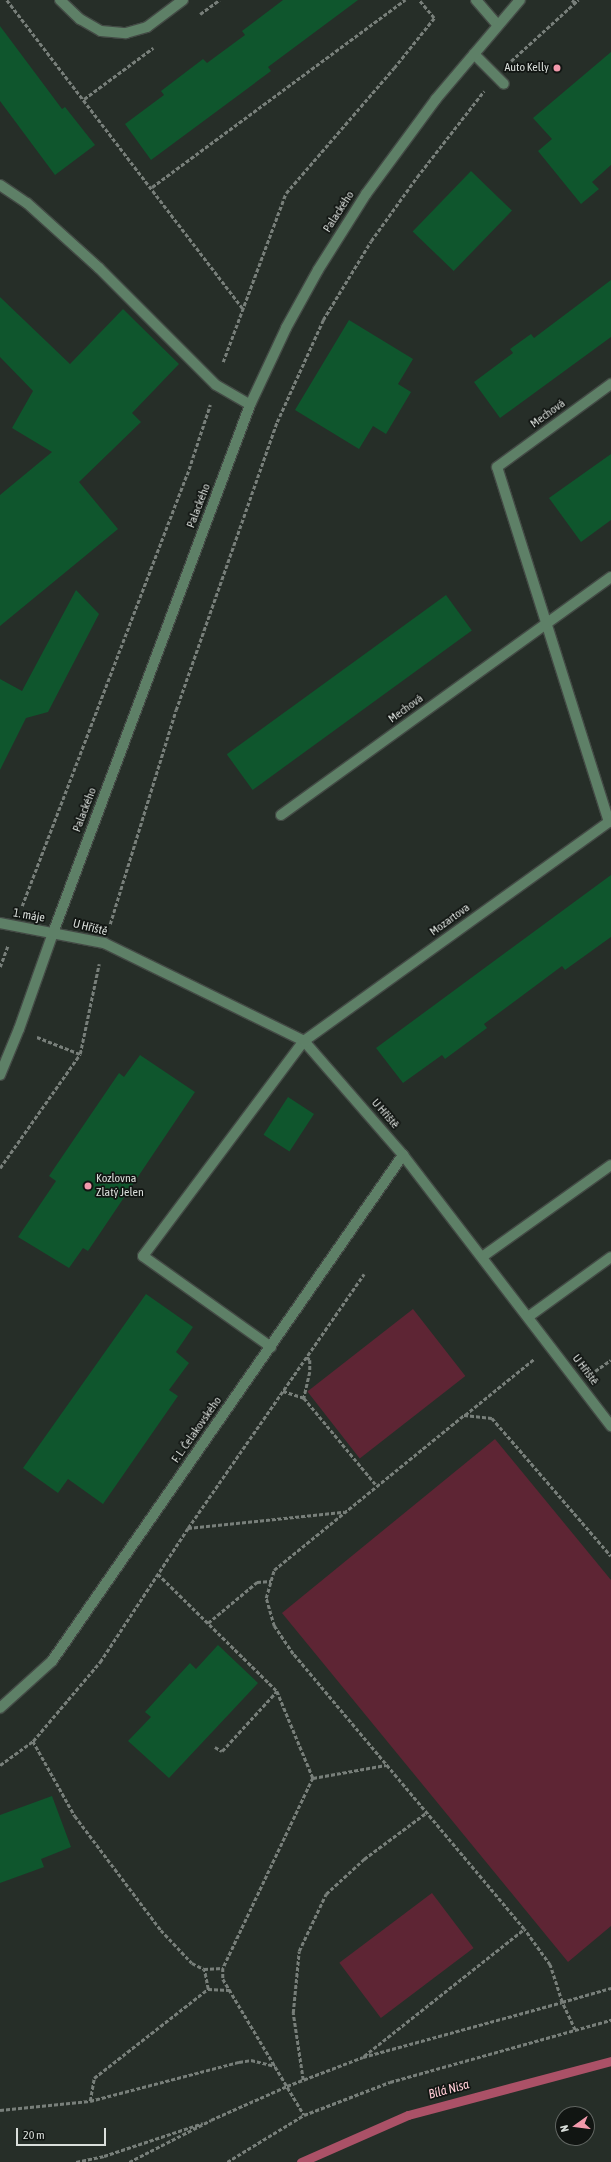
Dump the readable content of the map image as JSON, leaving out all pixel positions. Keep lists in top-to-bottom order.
{
  "streets": {
    "street": [
      "Palackého",
      "Mechová",
      "1. máje",
      "Mozartova",
      "U Hřiště",
      "F. L. Čelakovského"
    ]
  },
  "crossings": [
    ["Palackého", "1. máje"],
    ["Palackého", "U Hřiště"],
    ["Mechová", "Mozartova"],
    ["1. máje", "U Hřiště"],
    ["Mozartova", "U Hřiště"],
    ["Mozartova", "F. L. Čelakovského"],
    ["U Hřiště", "F. L. Čelakovského"]
  ],
  "water": ["Bílá Nisa"],
  "places": ["Auto Kelly", "Kozlovna Zlatý Jelen"],
  "scale_bar": "20 m",
  "north": "left"
}
